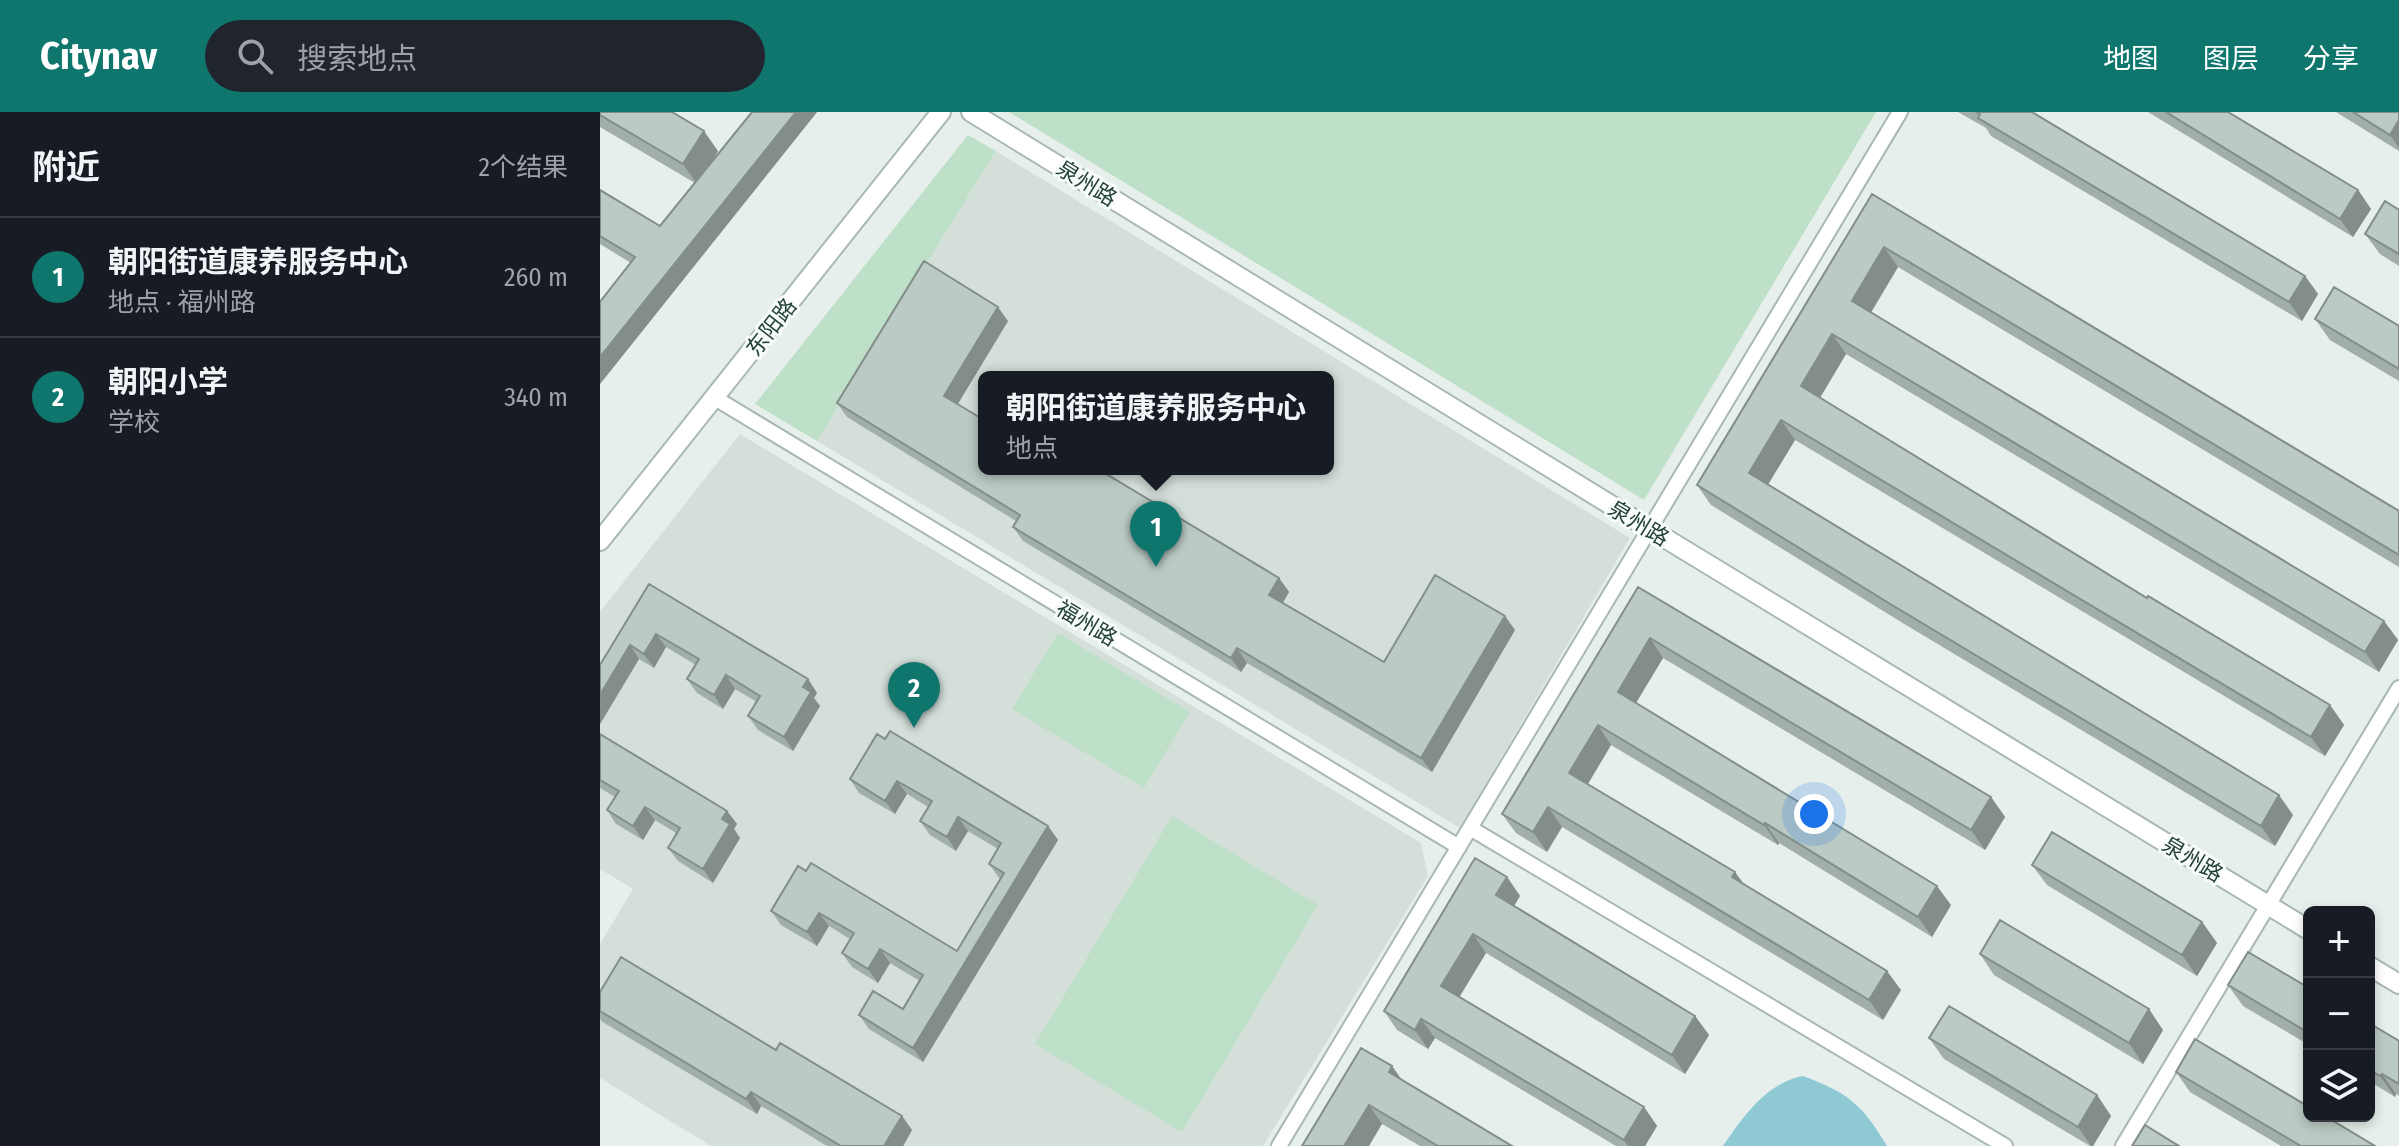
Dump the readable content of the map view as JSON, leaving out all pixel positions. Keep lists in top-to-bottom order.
{
  "streets": {
    "street": ["泉州路", "东阳路", "福州路"]
  },
  "crossings": [
    ["东阳路", "福州路"]
  ],
  "page": {
    "header": "Citynav",
    "search": "搜索地点",
    "nav": ["地图", "图层", "分享"],
    "heading": ["附近", "2个结果"],
    "list": [
      {
        "mark": "1",
        "name": "朝阳街道康养服务中心",
        "note": "地点 · 福州路",
        "value": "260 m"
      },
      {
        "mark": "2",
        "name": "朝阳小学",
        "note": "学校",
        "value": "340 m"
      }
    ],
    "popup": ["朝阳街道康养服务中心", "地点"],
    "pins": ["1", "2"],
    "map_buttons": ["+", "−"]
  }
}
